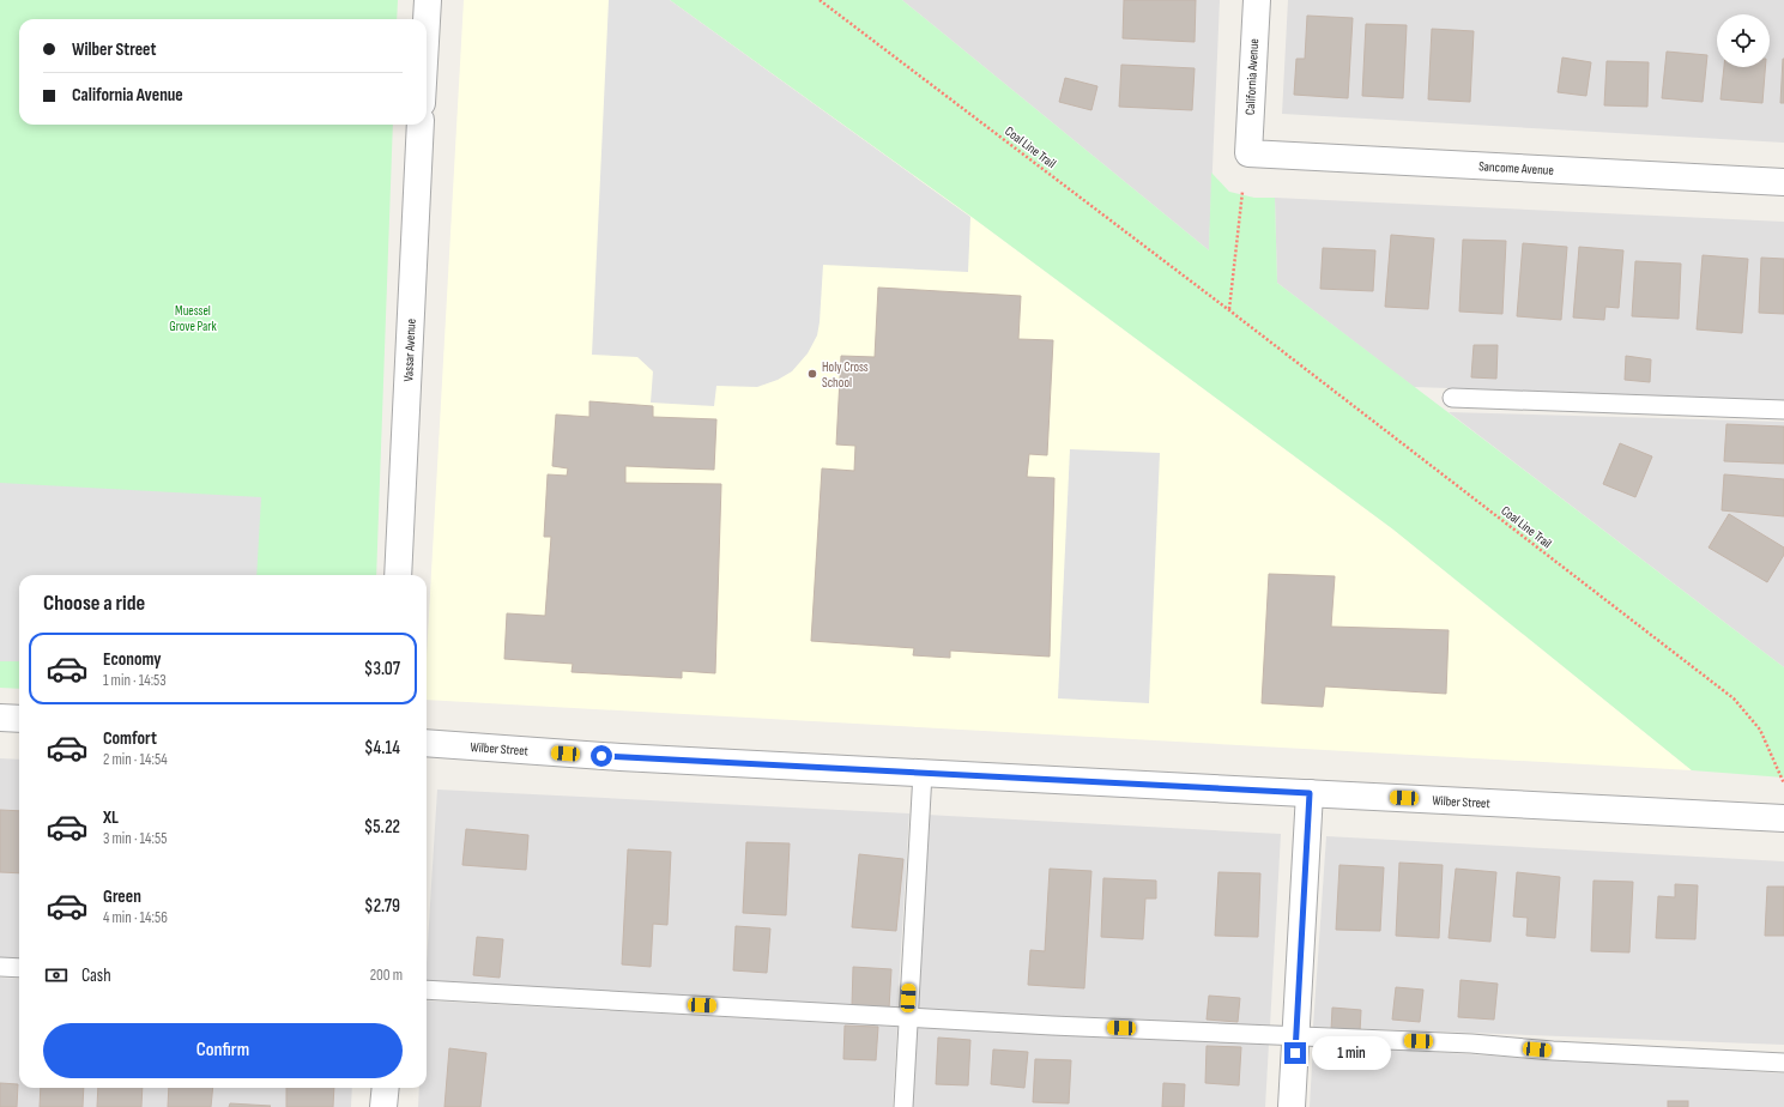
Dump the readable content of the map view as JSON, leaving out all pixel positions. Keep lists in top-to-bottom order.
{
  "streets": {
    "street": [
      "California Avenue",
      "Sancome Avenue",
      "Vassar Avenue",
      "Wilber Street"
    ],
    "path": ["Coal Line Trail"]
  },
  "crossings": [
    ["California Avenue", "Sancome Avenue"]
  ],
  "parks": ["Muessel Grove Park"],
  "places": ["Holy Cross School"],
  "page": {
    "banner": ["Wilber Street", "California Avenue"],
    "heading": "Choose a ride",
    "list": [
      {
        "name": "Economy",
        "note": "1 min · 14:53",
        "value": "$3.07"
      },
      {
        "name": "Comfort",
        "note": "2 min · 14:54",
        "value": "$4.14"
      },
      {
        "name": "XL",
        "note": "3 min · 14:55",
        "value": "$5.22"
      },
      {
        "name": "Green",
        "note": "4 min · 14:56",
        "value": "$2.79"
      }
    ],
    "pay": ["Cash", "200 m"],
    "buttons": "Confirm",
    "bubble": "1 min"
  }
}
